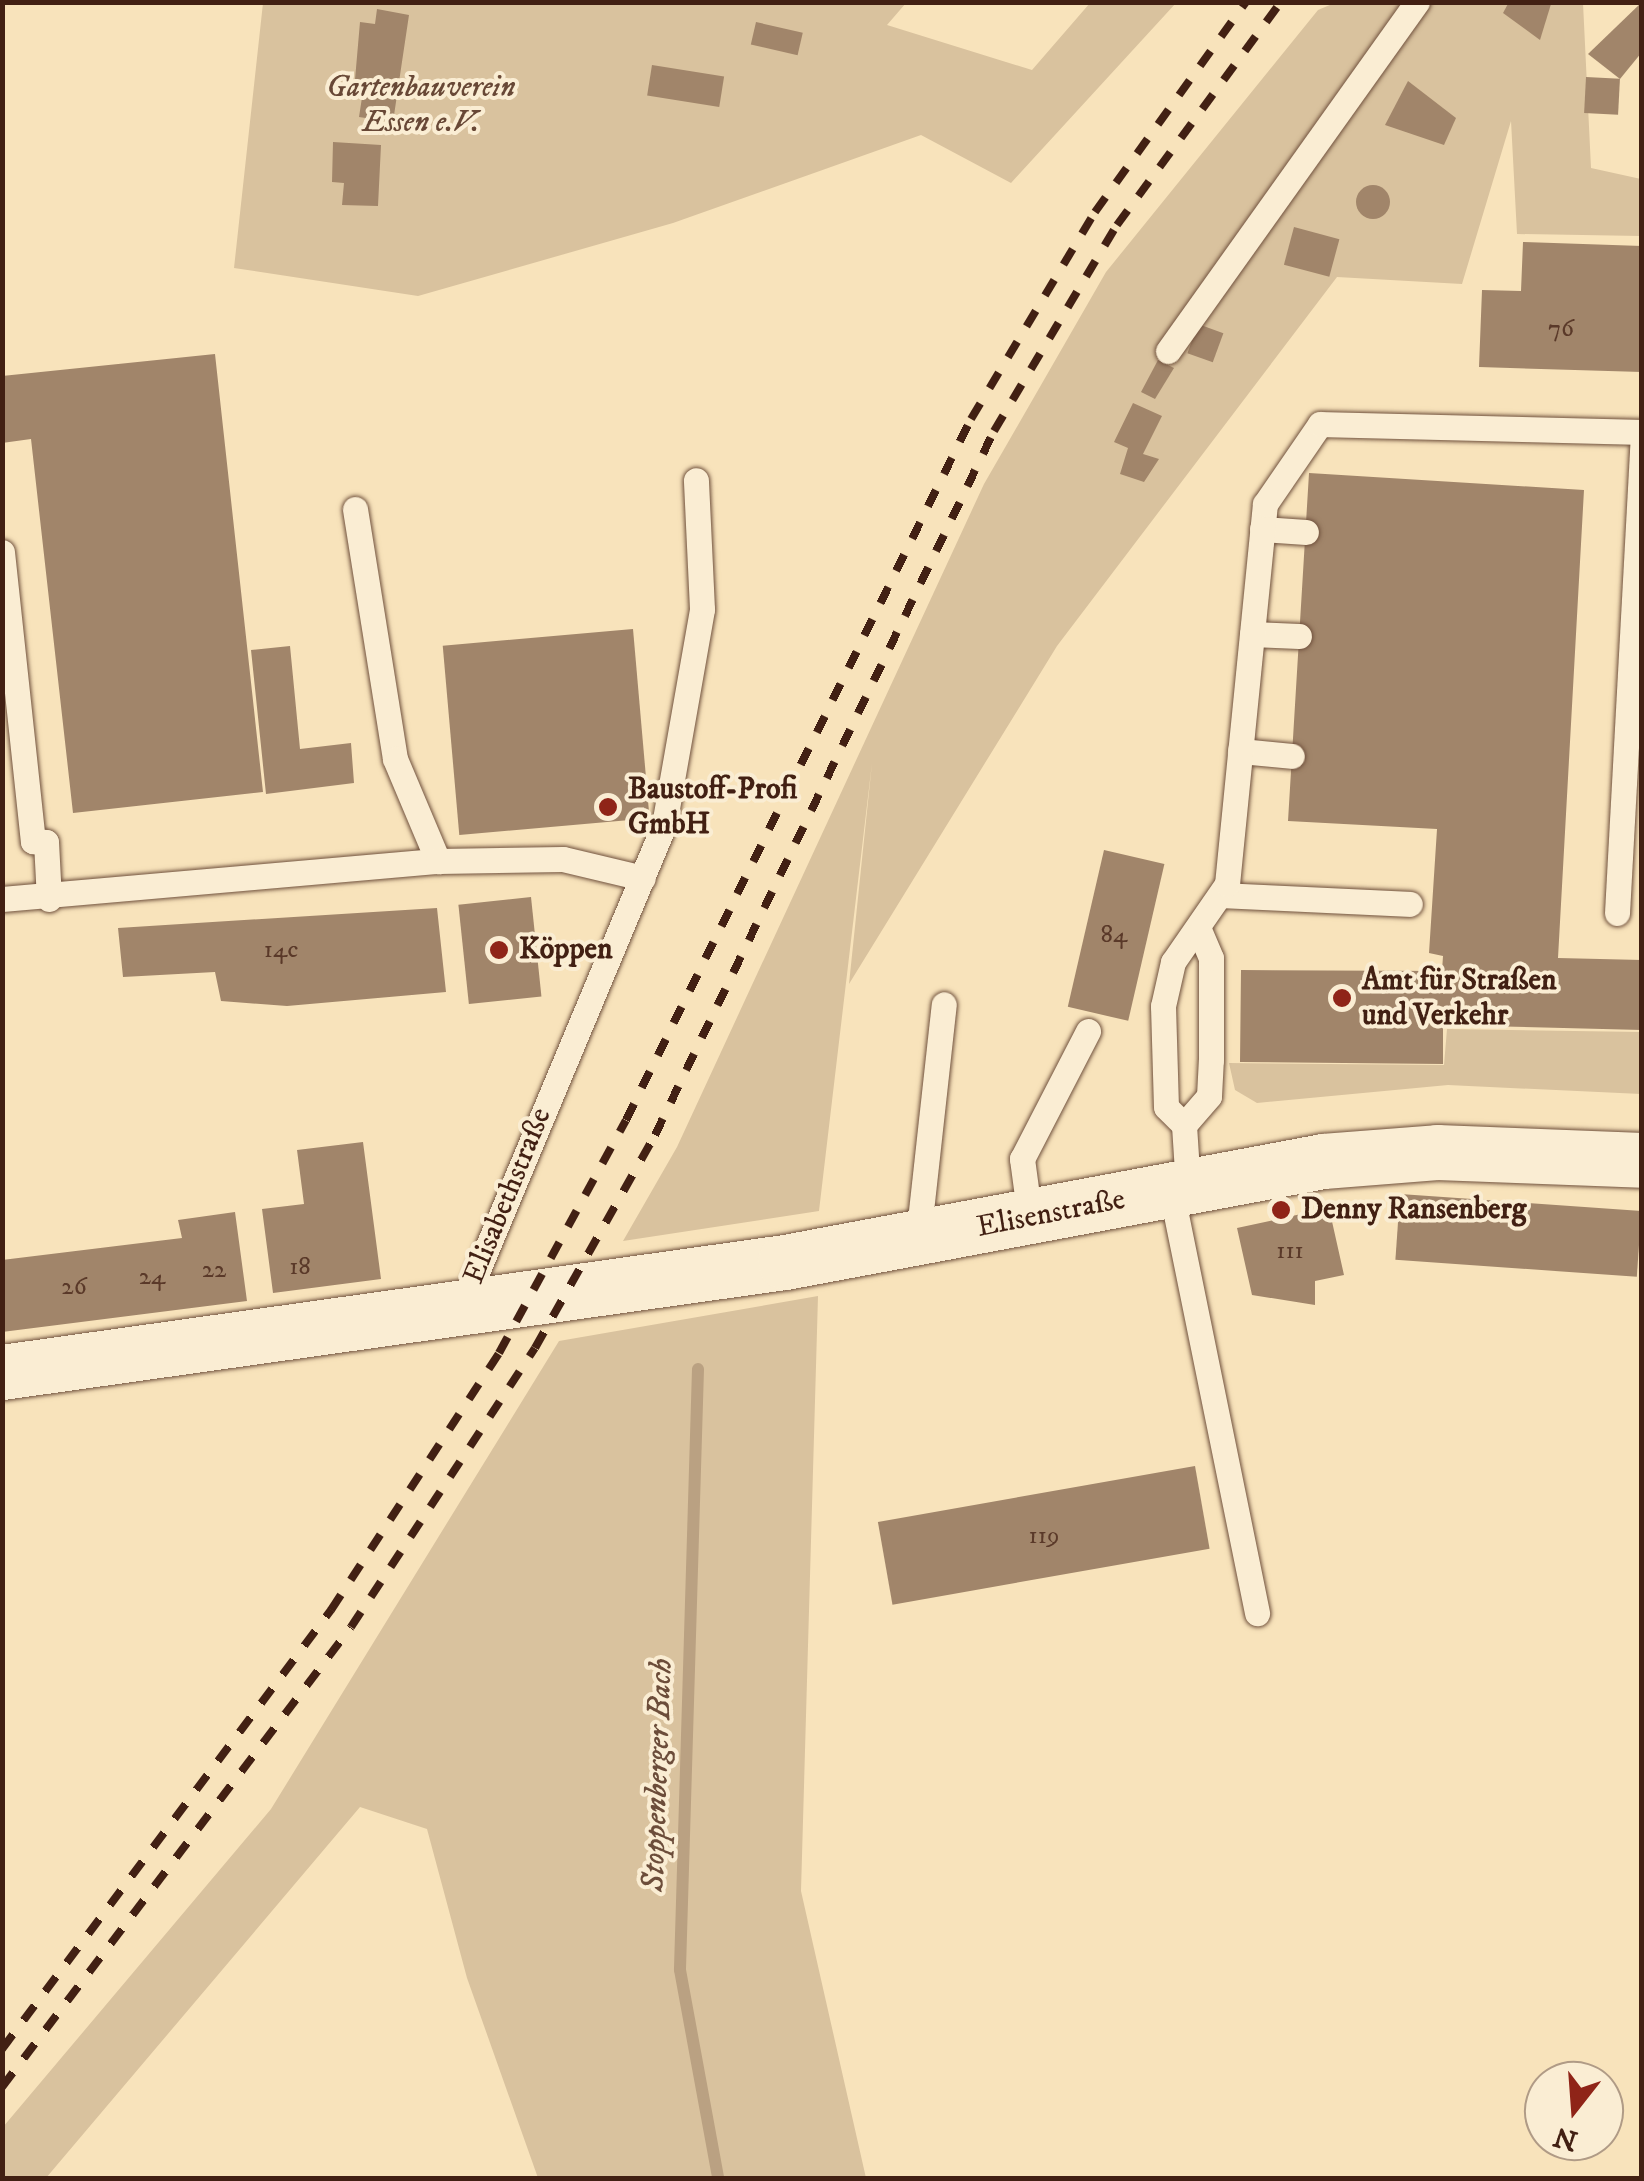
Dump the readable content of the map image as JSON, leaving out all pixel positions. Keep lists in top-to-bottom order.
{
  "streets": {
    "street": ["Elisabethstraße", "Elisenstraße"]
  },
  "crossings": [
    ["Elisabethstraße", "Elisenstraße"]
  ],
  "water": ["Stoppenberger Bach"],
  "parks": ["Gartenbauverein Essen e.V."],
  "places": [
    "Baustoff-Profi GmbH",
    "Köppen",
    "Amt für Straßen und Verkehr",
    "Denny Ransenberg"
  ],
  "house_numbers": [
    "76",
    "84",
    "14c",
    "111",
    "18",
    "22",
    "24",
    "26",
    "119"
  ],
  "north": "bottom"
}
